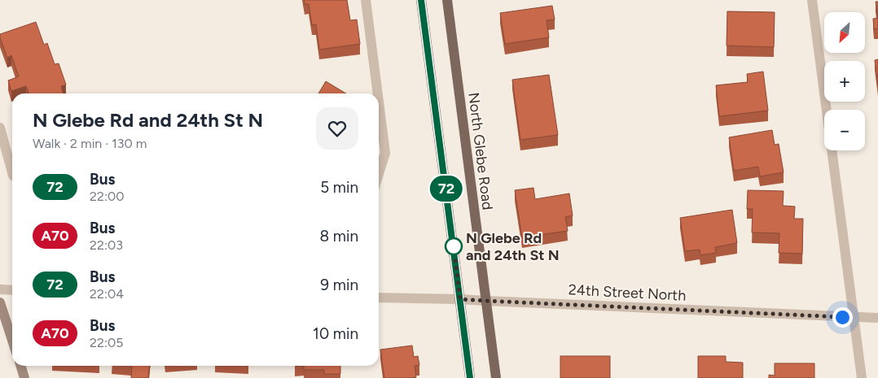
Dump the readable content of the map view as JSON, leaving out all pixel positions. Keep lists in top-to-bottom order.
{
  "streets": {
    "main road": ["North Glebe Road"],
    "street": ["24th Street North"]
  },
  "crossings": [
    ["North Glebe Road", "24th Street North"]
  ],
  "places": ["N Glebe Rd and 24th St N"],
  "lines": ["bus line 72"],
  "north": "bottom left",
  "page": {
    "on_map": "72",
    "map_buttons": ["+", "−"],
    "heading": ["N Glebe Rd and 24th St N", "Walk · 2 min · 130 m"],
    "list": [
      {
        "mark": "72",
        "name": "Bus",
        "note": "22:00",
        "value": "5 min"
      },
      {
        "mark": "A70",
        "name": "Bus",
        "note": "22:03",
        "value": "8 min"
      },
      {
        "mark": "72",
        "name": "Bus",
        "note": "22:04",
        "value": "9 min"
      },
      {
        "mark": "A70",
        "name": "Bus",
        "note": "22:05",
        "value": "10 min"
      }
    ]
  }
}
